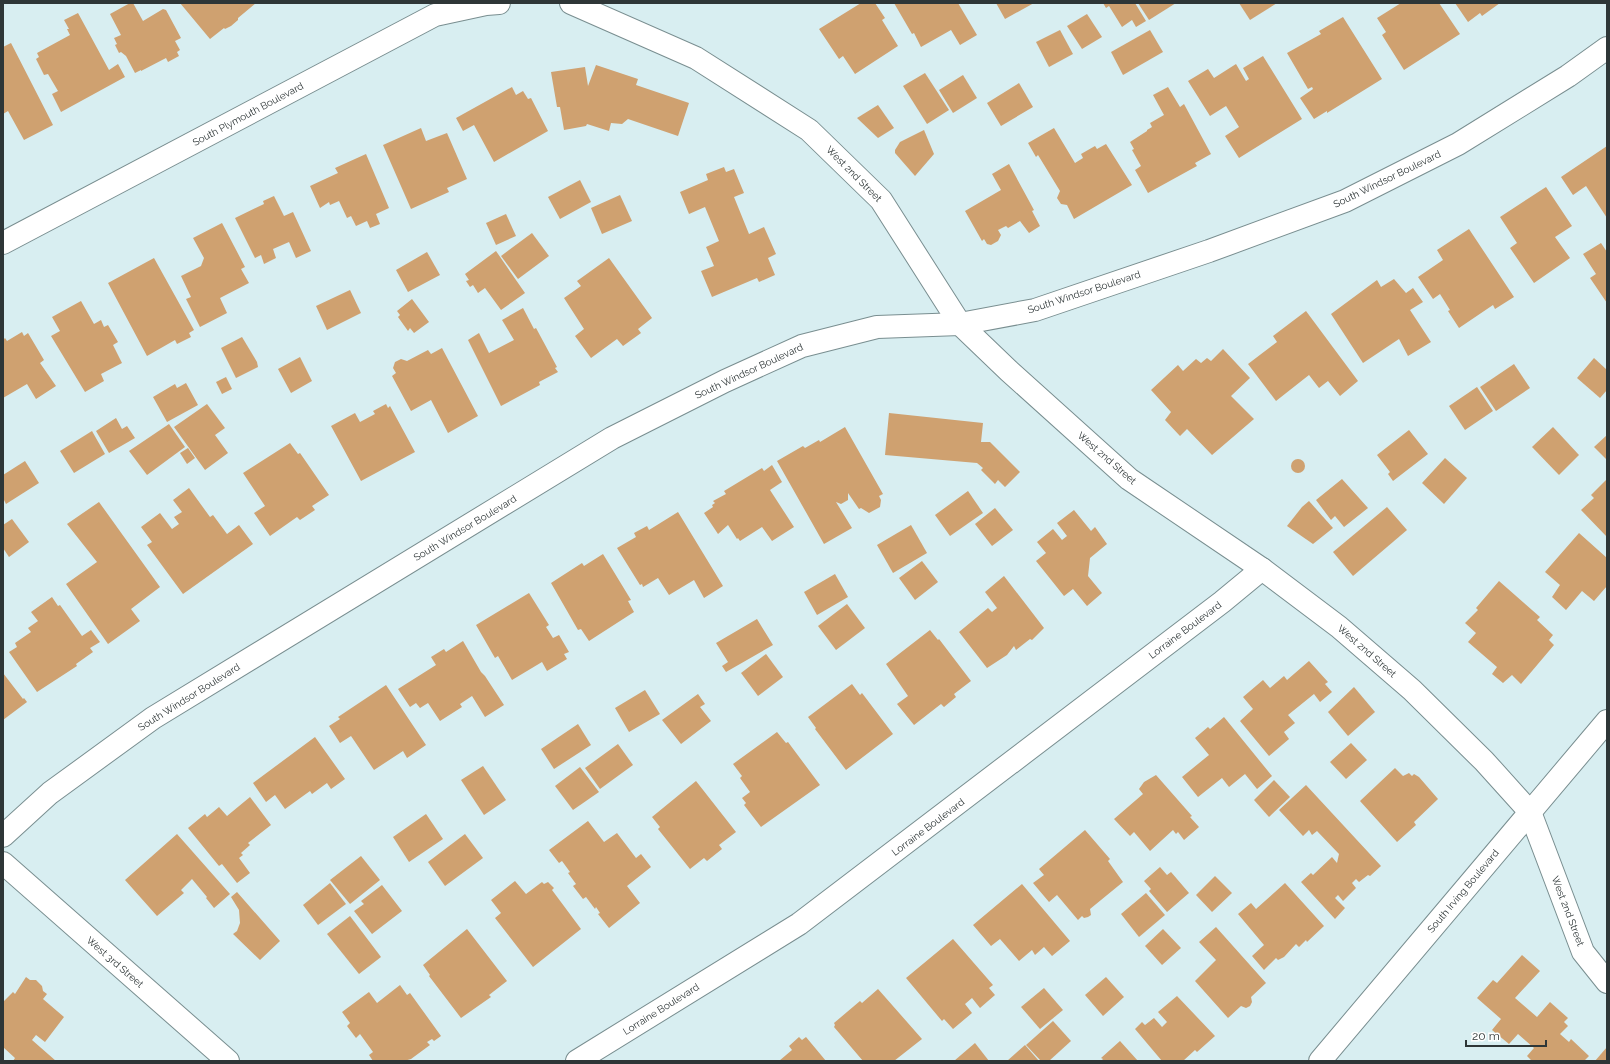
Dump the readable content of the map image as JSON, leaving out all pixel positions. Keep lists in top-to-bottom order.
{
  "streets": {
    "street": [
      "South Plymouth Boulevard",
      "West 2nd Street",
      "South Windsor Boulevard",
      "Lorraine Boulevard",
      "South Irving Boulevard",
      "West 3rd Street"
    ]
  },
  "crossings": [
    ["West 2nd Street", "South Windsor Boulevard"],
    ["West 2nd Street", "Lorraine Boulevard"],
    ["West 2nd Street", "South Irving Boulevard"]
  ],
  "scale_bar": "20 m"
}
